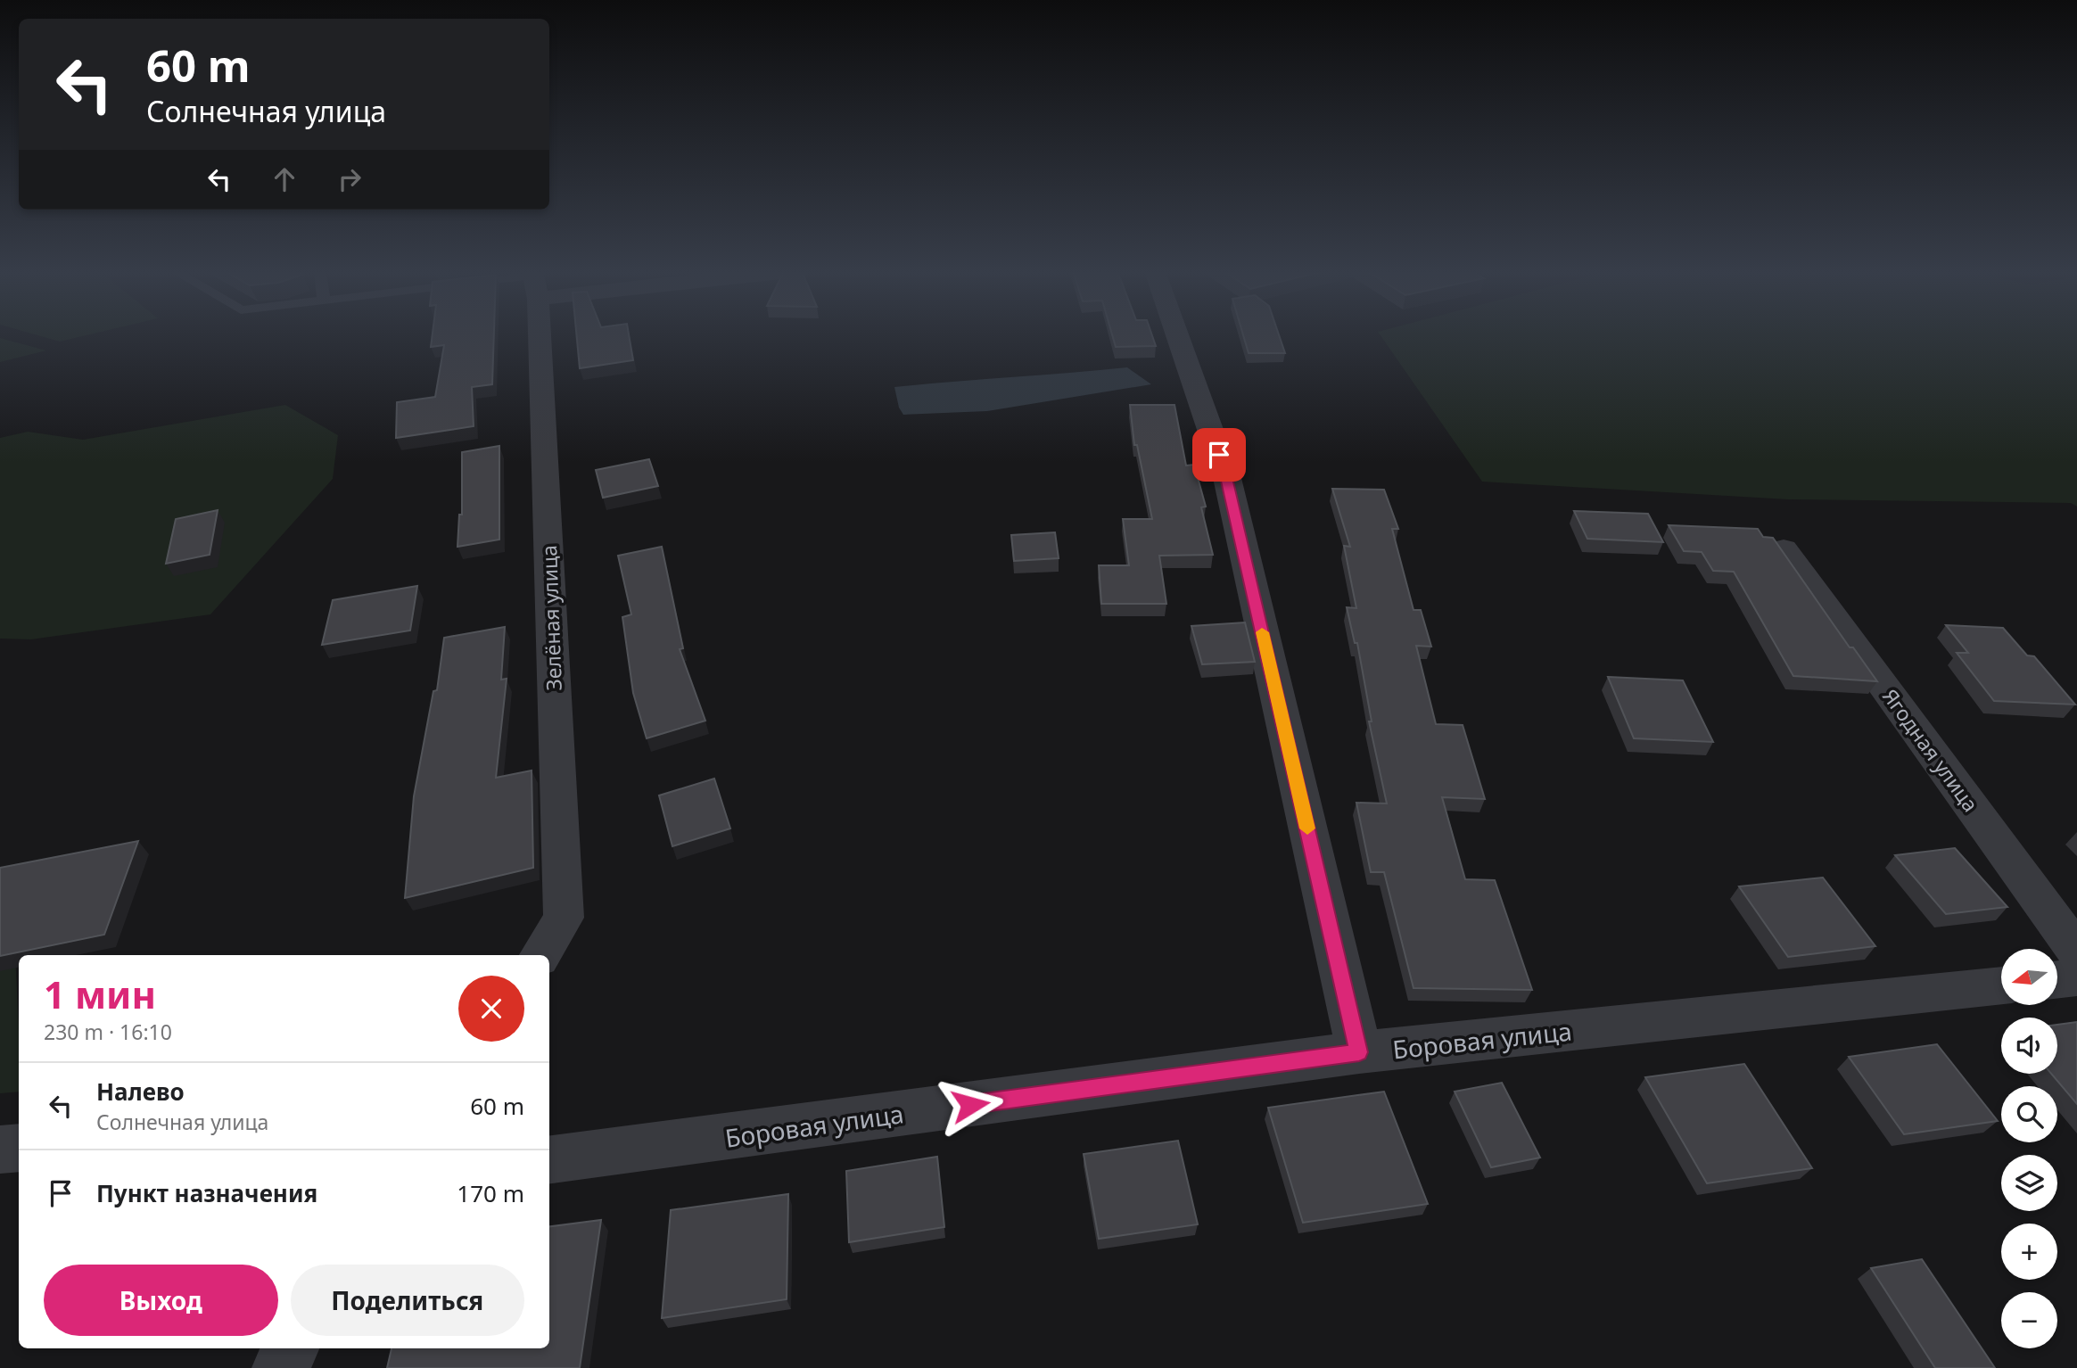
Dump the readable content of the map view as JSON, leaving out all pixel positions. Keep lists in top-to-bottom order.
{
  "streets": {
    "street": ["Зелёная улица", "Ягодная улица", "Боровая улица"]
  },
  "north": "left",
  "page": {
    "turn": ["60 m", "Солнечная улица"],
    "map_buttons": ["+", "−"],
    "heading": ["1 мин", "230 m · 16:10"],
    "list": [
      {
        "name": "Налево",
        "note": "Солнечная улица",
        "value": "60 m"
      },
      {
        "name": "Пункт назначения",
        "value": "170 m"
      }
    ],
    "buttons": ["Выход", "Поделиться"]
  }
}
